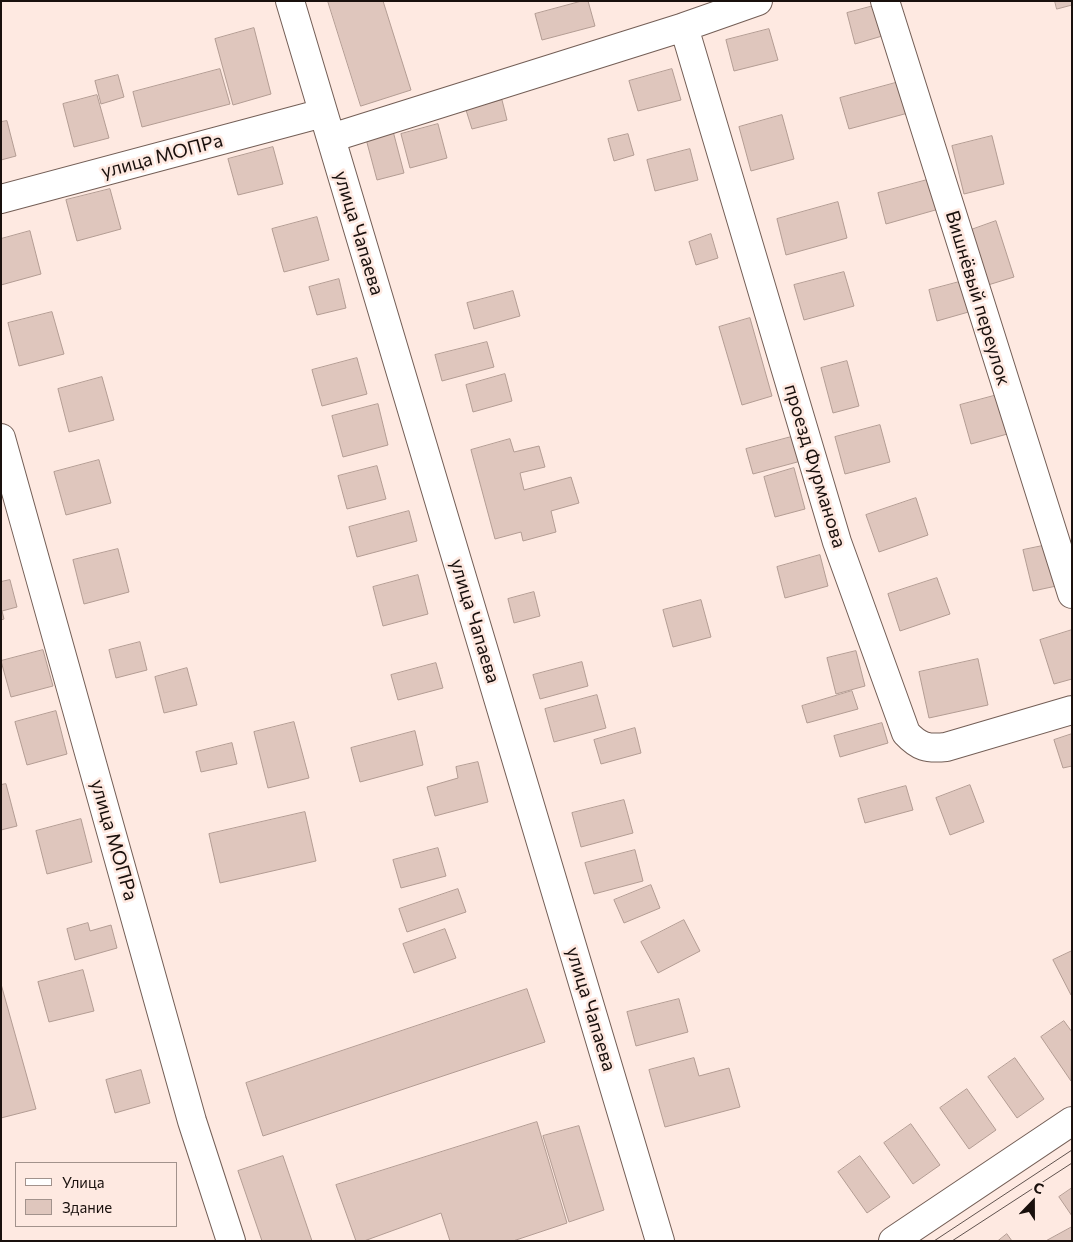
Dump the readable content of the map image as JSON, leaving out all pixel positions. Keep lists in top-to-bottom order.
{
  "streets": {
    "street": [
      "улица МОПРа",
      "улица Чапаева",
      "Вишнёвый переулок",
      "проезд Фурманова"
    ]
  },
  "crossings": [
    ["улица МОПРа", "улица Чапаева"],
    ["улица МОПРа", "проезд Фурманова"]
  ],
  "legend": ["Улица", "Здание"],
  "north": "top"
}
